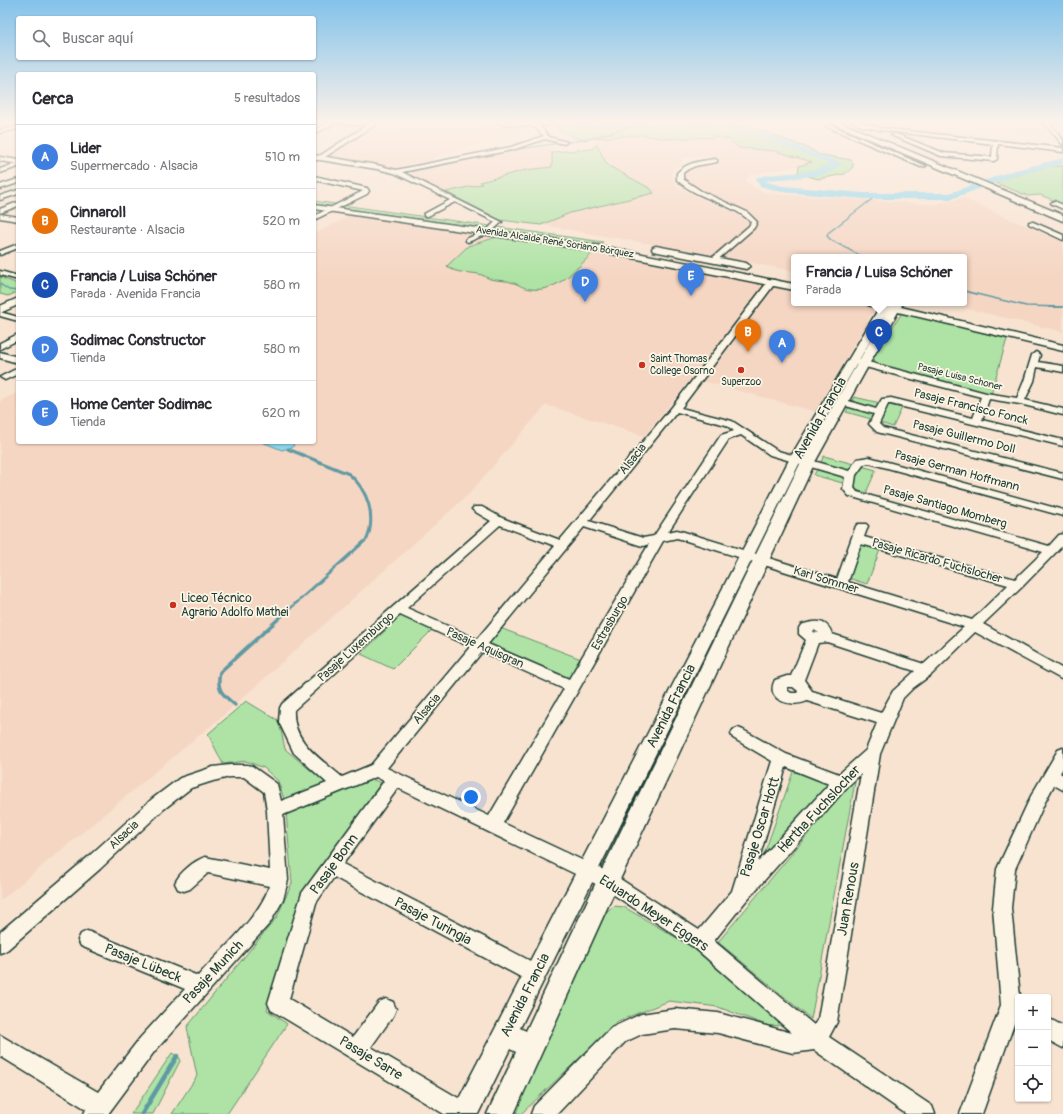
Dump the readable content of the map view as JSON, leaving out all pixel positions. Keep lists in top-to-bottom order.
{
  "streets": {
    "main road": ["Avenida Alcalde René Soriano Bórquez", "Avenida Francia"],
    "street": [
      "Pasaje Luisa Schoner",
      "Pasaje Francisco Fonck",
      "Pasaje Guillermo Doll",
      "Alsacia",
      "Pasaje German Hoffmann",
      "Pasaje Santiago Momberg",
      "Pasaje Ricardo Fuchslocher",
      "Karl Sommer",
      "Estrasburgo",
      "Pasaje Luxemburgo",
      "Pasaje Aquisgran",
      "Hertha Fuchslocher",
      "Pasaje Oscar Hott",
      "Pasaje Bonn",
      "Juan Renous",
      "Eduardo Meyer Eggers",
      "Pasaje Turingia",
      "Pasaje Lübeck",
      "Pasaje Munich",
      "Pasaje Sarre"
    ]
  },
  "crossings": [
    ["Avenida Alcalde René Soriano Bórquez", "Alsacia"],
    ["Pasaje Luisa Schoner", "Avenida Francia"],
    ["Pasaje Francisco Fonck", "Pasaje Guillermo Doll"],
    ["Avenida Francia", "Karl Sommer"],
    ["Avenida Francia", "Eduardo Meyer Eggers"],
    ["Avenida Francia", "Pasaje Turingia"],
    ["Avenida Francia", "Pasaje Sarre"],
    ["Alsacia", "Karl Sommer"],
    ["Alsacia", "Pasaje Luxemburgo"],
    ["Alsacia", "Pasaje Aquisgran"],
    ["Alsacia", "Eduardo Meyer Eggers"],
    ["Alsacia", "Pasaje Munich"],
    ["Pasaje German Hoffmann", "Pasaje Santiago Momberg"],
    ["Pasaje Santiago Momberg", "Hertha Fuchslocher"],
    ["Pasaje Ricardo Fuchslocher", "Karl Sommer"],
    ["Pasaje Ricardo Fuchslocher", "Hertha Fuchslocher"],
    ["Karl Sommer", "Estrasburgo"],
    ["Karl Sommer", "Hertha Fuchslocher"],
    ["Estrasburgo", "Pasaje Aquisgran"],
    ["Estrasburgo", "Eduardo Meyer Eggers"],
    ["Pasaje Luxemburgo", "Pasaje Aquisgran"],
    ["Hertha Fuchslocher", "Pasaje Oscar Hott"],
    ["Hertha Fuchslocher", "Juan Renous"],
    ["Hertha Fuchslocher", "Eduardo Meyer Eggers"],
    ["Pasaje Bonn", "Eduardo Meyer Eggers"],
    ["Pasaje Bonn", "Pasaje Turingia"],
    ["Pasaje Bonn", "Pasaje Sarre"],
    ["Juan Renous", "Eduardo Meyer Eggers"],
    ["Pasaje Lübeck", "Pasaje Munich"]
  ],
  "places": ["Saint Thomas College Osorno", "Superzoo", "Liceo Técnico Agrario Adolfo Mathei"],
  "page": {
    "search": "Buscar aquí",
    "heading": ["Cerca", "5 resultados"],
    "list": [
      {
        "mark": "A",
        "name": "Lider",
        "note": "Supermercado · Alsacia",
        "value": "510 m"
      },
      {
        "mark": "B",
        "name": "Cinnaroll",
        "note": "Restaurante · Alsacia",
        "value": "520 m"
      },
      {
        "mark": "C",
        "name": "Francia / Luisa Schöner",
        "note": "Parada · Avenida Francia",
        "value": "580 m"
      },
      {
        "mark": "D",
        "name": "Sodimac Constructor",
        "note": "Tienda",
        "value": "580 m"
      },
      {
        "mark": "E",
        "name": "Home Center Sodimac",
        "note": "Tienda",
        "value": "620 m"
      }
    ],
    "popup": ["Francia / Luisa Schöner", "Parada"],
    "pins": [
      "E",
      "D",
      "B",
      "C",
      "A"
    ],
    "map_buttons": ["+", "−"]
  }
}
